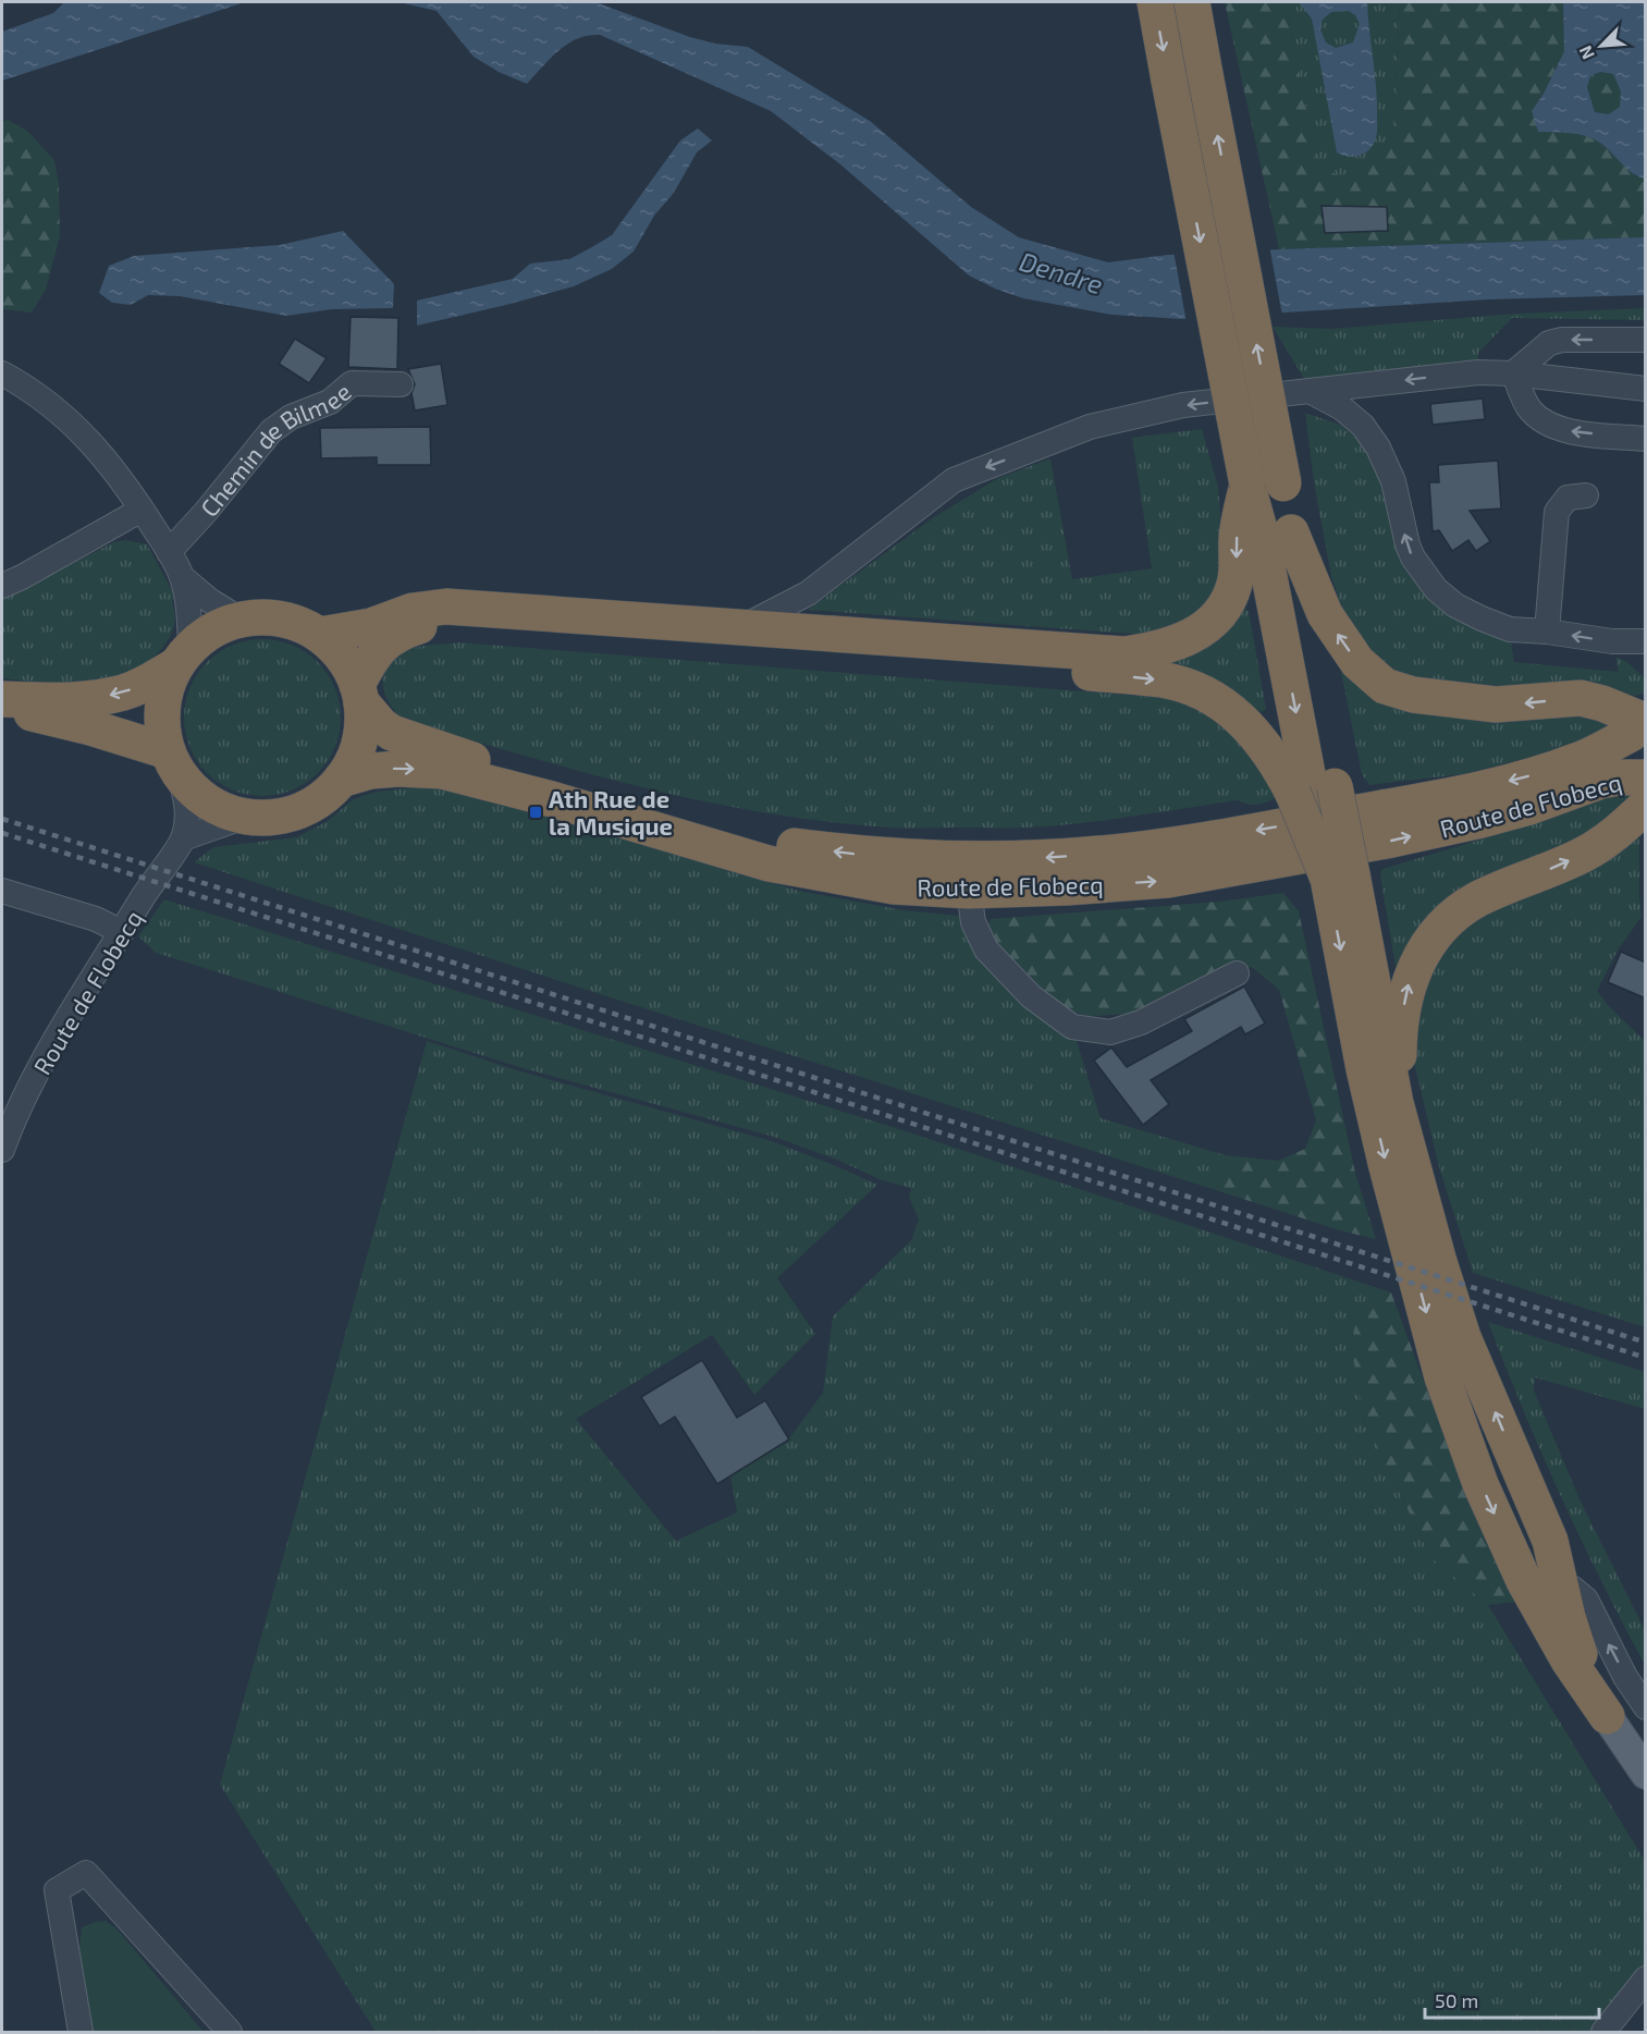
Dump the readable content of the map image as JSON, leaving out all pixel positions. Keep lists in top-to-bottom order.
{
  "streets": {
    "highway": ["Route de Flobecq"],
    "street": ["Chemin de Bilmee"]
  },
  "water": ["Dendre"],
  "places": {
    "transit": ["Ath Rue de la Musique"]
  },
  "scale_bar": "50 m",
  "north": "bottom left"
}
